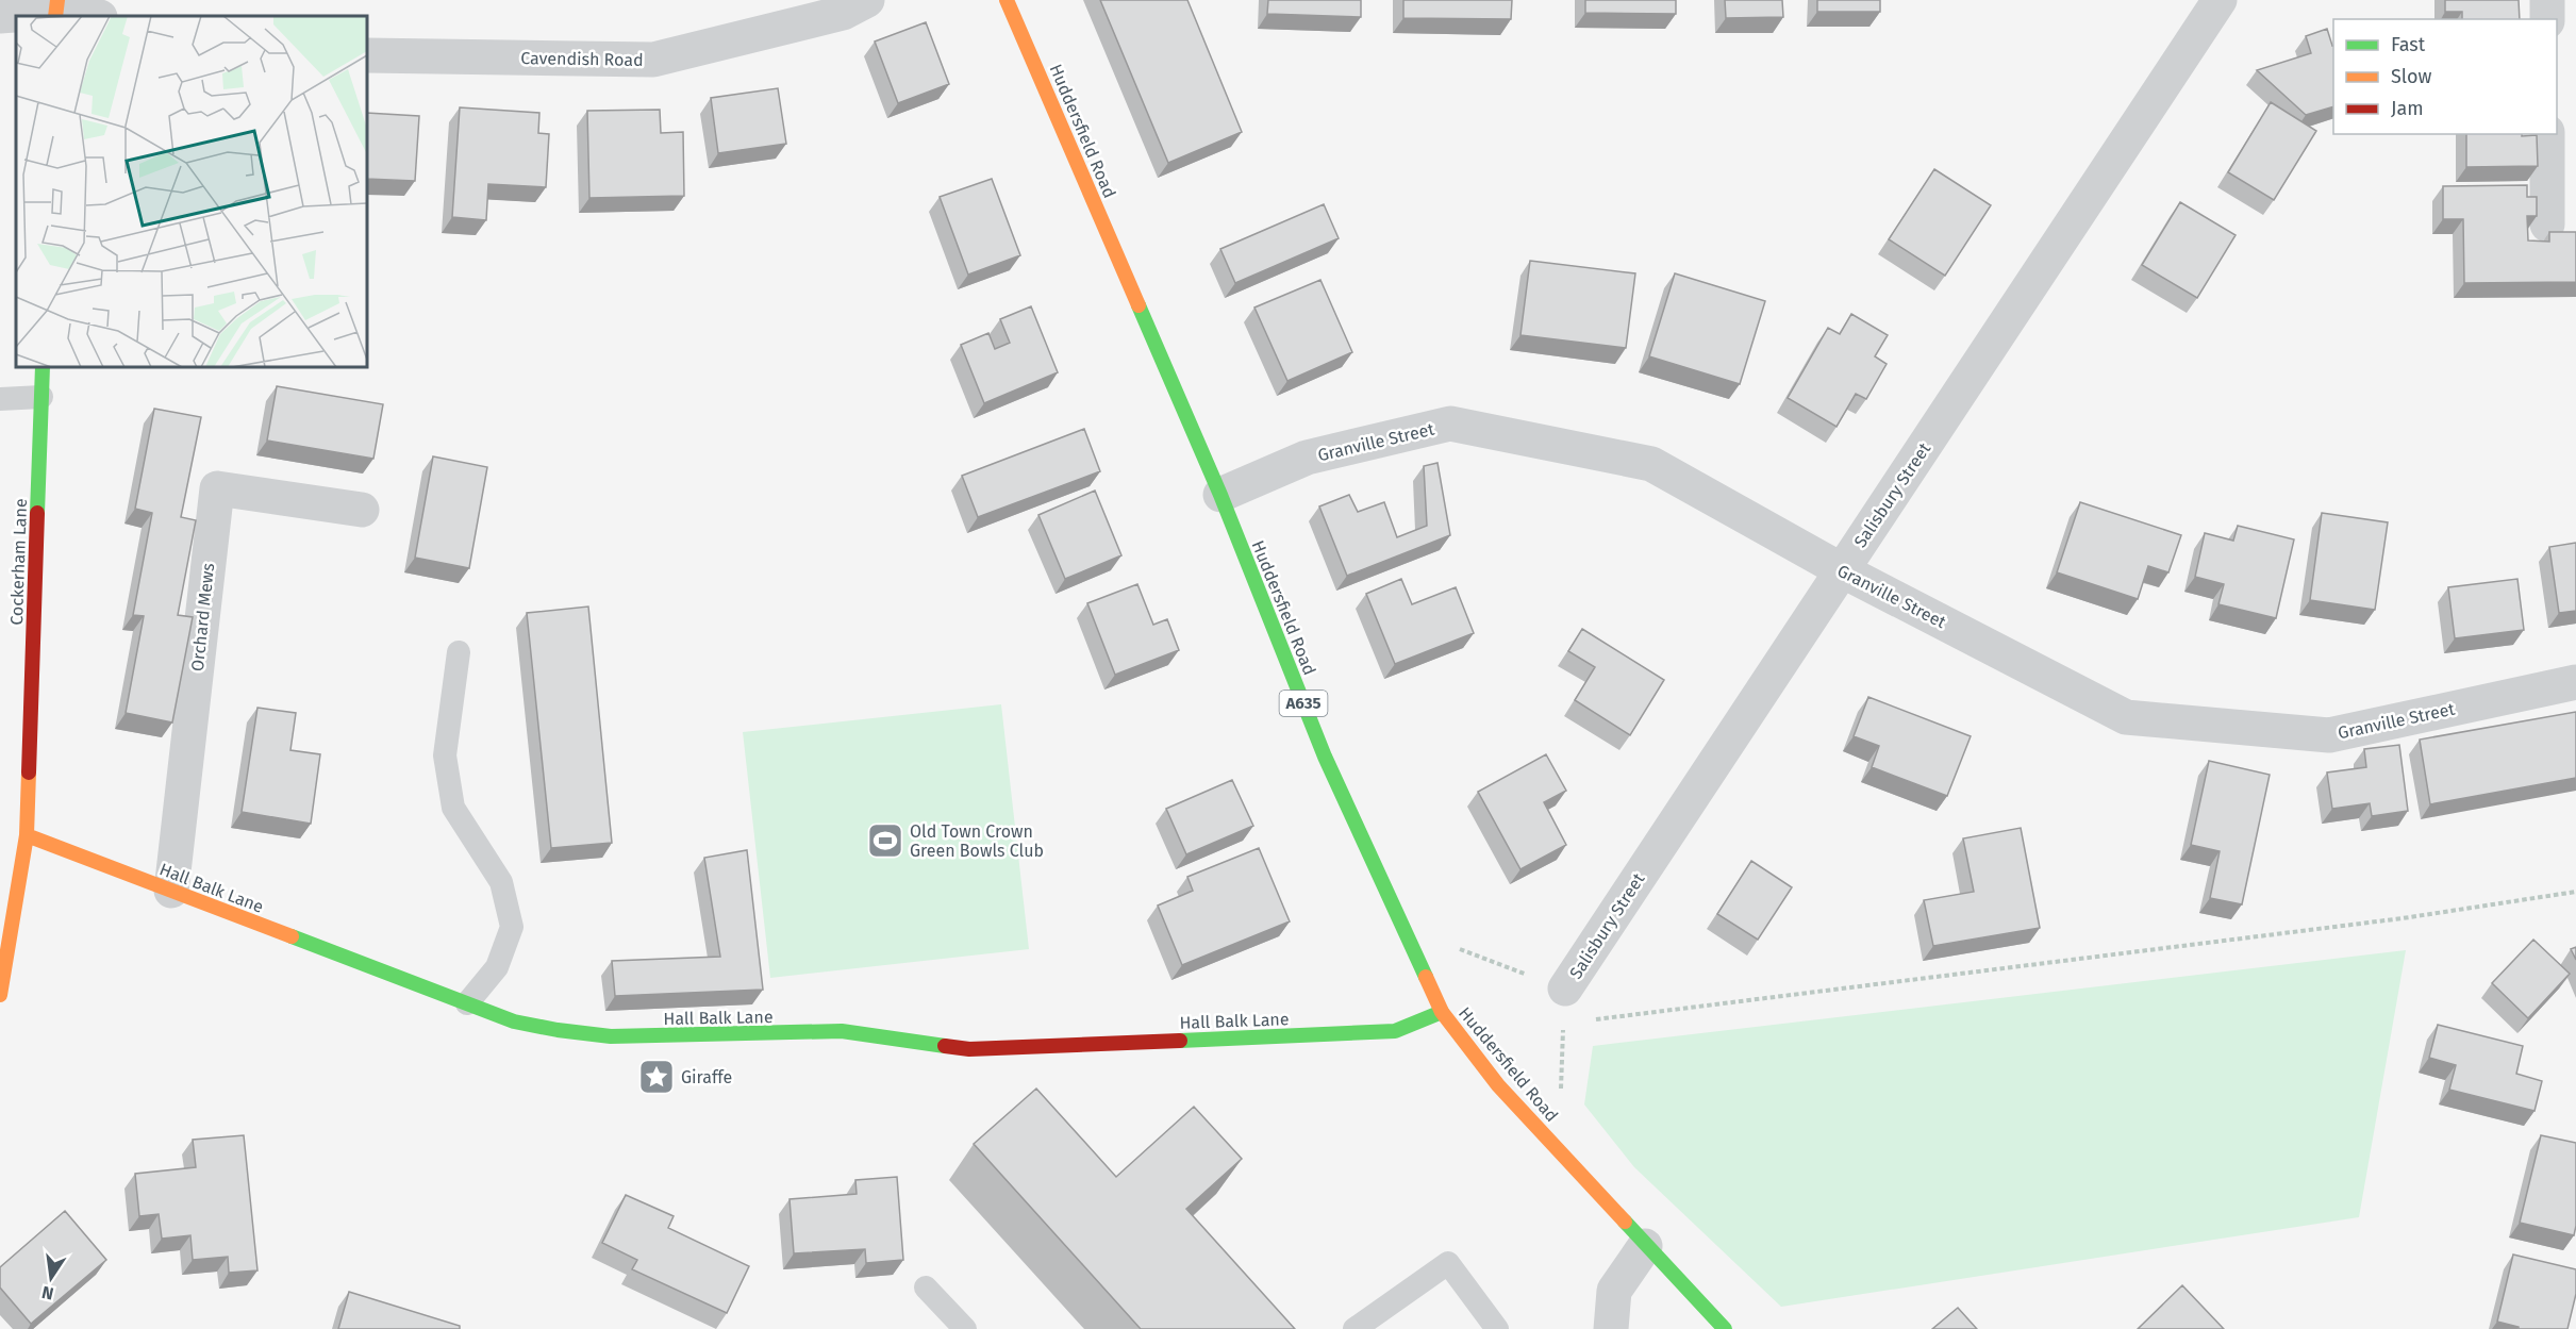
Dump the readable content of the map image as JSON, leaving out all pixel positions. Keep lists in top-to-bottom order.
{
  "streets": {
    "main road": [
      "Huddersfield Road",
      "Cockerham Lane",
      "A635",
      "Hall Balk Lane"
    ],
    "street": [
      "Cavendish Road",
      "Granville Street",
      "Salisbury Street",
      "Orchard Mews"
    ]
  },
  "crossings": [
    ["Huddersfield Road", "Granville Street"],
    ["Huddersfield Road", "Salisbury Street"],
    ["Huddersfield Road", "Hall Balk Lane"],
    ["Granville Street", "Salisbury Street"],
    ["Cockerham Lane", "Hall Balk Lane"],
    ["Orchard Mews", "Hall Balk Lane"]
  ],
  "places": {
    "sports": ["Old Town Crown Green Bowls Club"],
    "place": ["Giraffe"]
  },
  "legend": ["Fast", "Slow", "Jam"],
  "north": "bottom"
}
